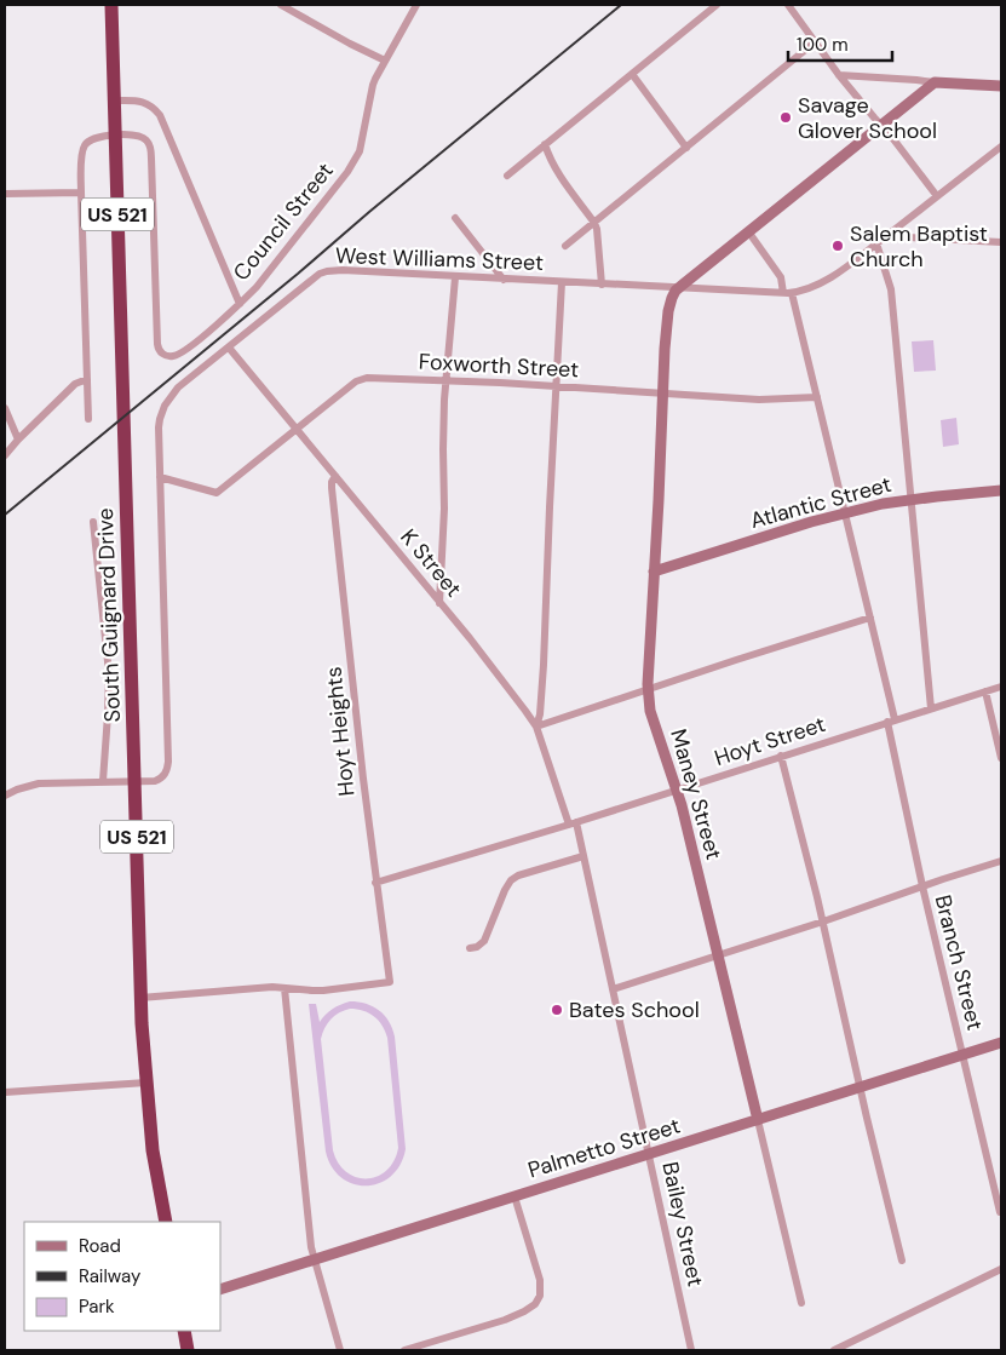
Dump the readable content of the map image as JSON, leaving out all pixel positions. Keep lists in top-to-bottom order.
{
  "streets": {
    "highway": ["US 521", "South Guignard Drive"],
    "street": [
      "Council Street",
      "West Williams Street",
      "Foxworth Street",
      "Atlantic Street",
      "K Street",
      "Hoyt Heights",
      "Hoyt Street",
      "Maney Street",
      "Branch Street",
      "Palmetto Street",
      "Bailey Street"
    ]
  },
  "crossings": [
    ["Council Street", "South Guignard Drive"],
    ["West Williams Street", "Foxworth Street"],
    ["West Williams Street", "K Street"],
    ["West Williams Street", "South Guignard Drive"],
    ["West Williams Street", "Maney Street"],
    ["West Williams Street", "Branch Street"],
    ["Foxworth Street", "K Street"],
    ["Foxworth Street", "Maney Street"],
    ["Foxworth Street", "Branch Street"],
    ["Atlantic Street", "Maney Street"],
    ["Atlantic Street", "Branch Street"],
    ["K Street", "Hoyt Heights"],
    ["K Street", "Hoyt Street"],
    ["K Street", "Bailey Street"],
    ["Hoyt Heights", "Hoyt Street"],
    ["Hoyt Street", "Maney Street"],
    ["Hoyt Street", "Branch Street"],
    ["Hoyt Street", "Bailey Street"],
    ["Maney Street", "Palmetto Street"],
    ["Branch Street", "Palmetto Street"],
    ["Palmetto Street", "Bailey Street"]
  ],
  "places": ["Savage Glover School", "Salem Baptist Church", "Bates School"],
  "legend": ["Road", "Railway", "Park"],
  "scale_bar": "100 m"
}
